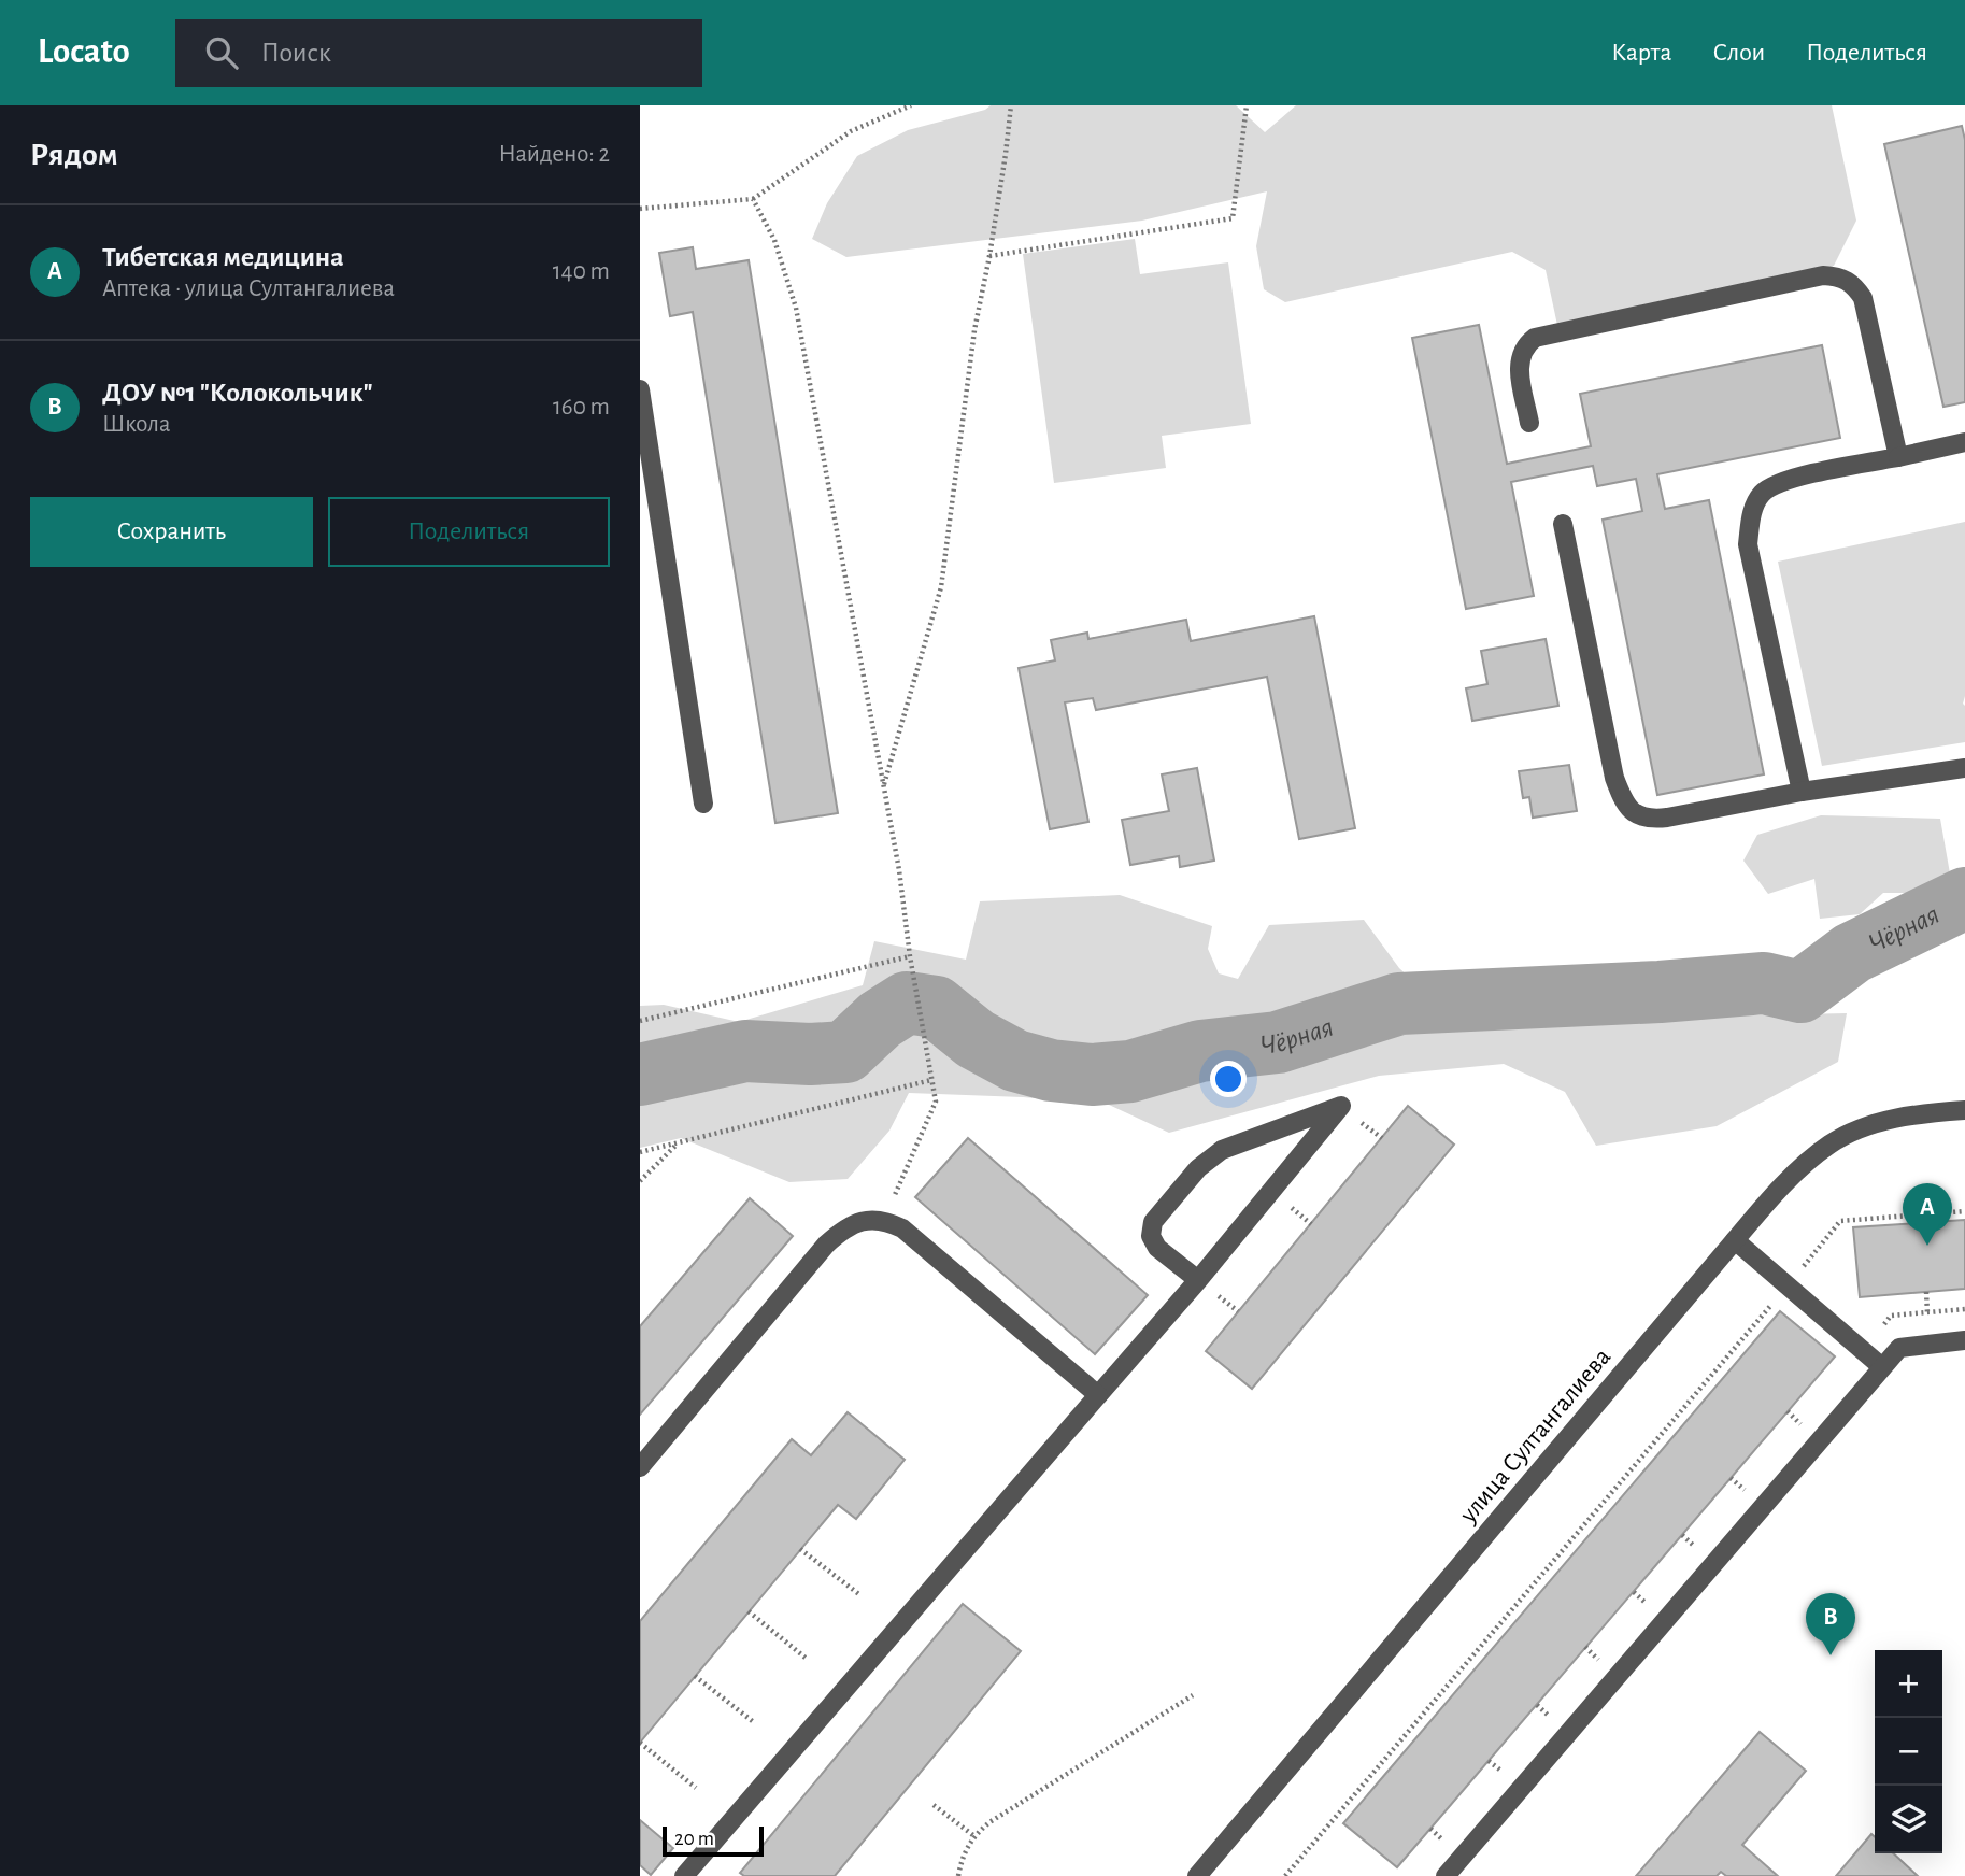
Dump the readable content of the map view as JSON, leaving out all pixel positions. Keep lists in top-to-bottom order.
{
  "streets": {
    "street": ["улица Султангалиева"]
  },
  "water": ["Чёрная"],
  "scale_bar": "20 m",
  "page": {
    "header": "Locato",
    "search": "Поиск",
    "nav": ["Карта", "Слои", "Поделиться"],
    "heading": ["Рядом", "Найдено: 2"],
    "list": [
      {
        "mark": "A",
        "name": "Тибетская медицина",
        "note": "Аптека · улица Султангалиева",
        "value": "140 m"
      },
      {
        "mark": "B",
        "name": "ДОУ №1 \"Колокольчик\"",
        "note": "Школа",
        "value": "160 m"
      }
    ],
    "buttons": ["Сохранить", "Поделиться"],
    "pins": ["A", "B"],
    "map_buttons": ["+", "−"],
    "scale": "20 m"
  }
}
